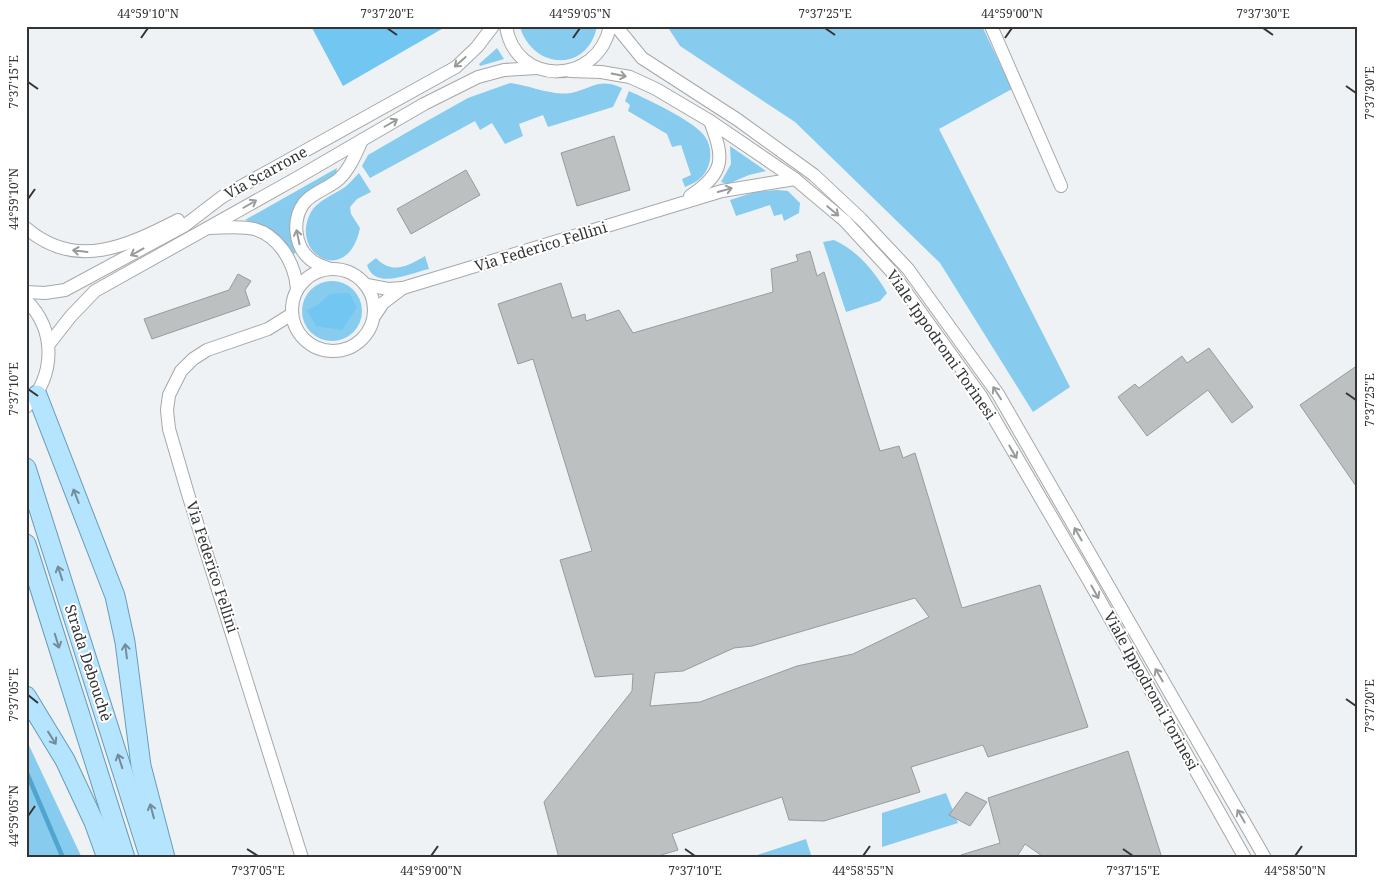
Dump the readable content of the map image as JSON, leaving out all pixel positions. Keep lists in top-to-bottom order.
{
  "streets": {
    "main road": ["Strada Debouchè"],
    "street": ["Via Scarrone", "Via Federico Fellini", "Viale Ippodromi Torinesi"]
  },
  "crossings": [
    ["Via Scarrone", "Via Federico Fellini"],
    ["Via Scarrone", "Viale Ippodromi Torinesi"],
    ["Via Federico Fellini", "Viale Ippodromi Torinesi"]
  ],
  "coordinates": [
    "44°59'10\"N",
    "7°37'20\"E",
    "44°59'05\"N",
    "7°37'25\"E",
    "44°59'00\"N",
    "7°37'30\"E",
    "7°37'15\"E",
    "7°37'10\"E",
    "7°37'05\"E",
    "44°58'55\"N",
    "44°58'50\"N"
  ]
}
